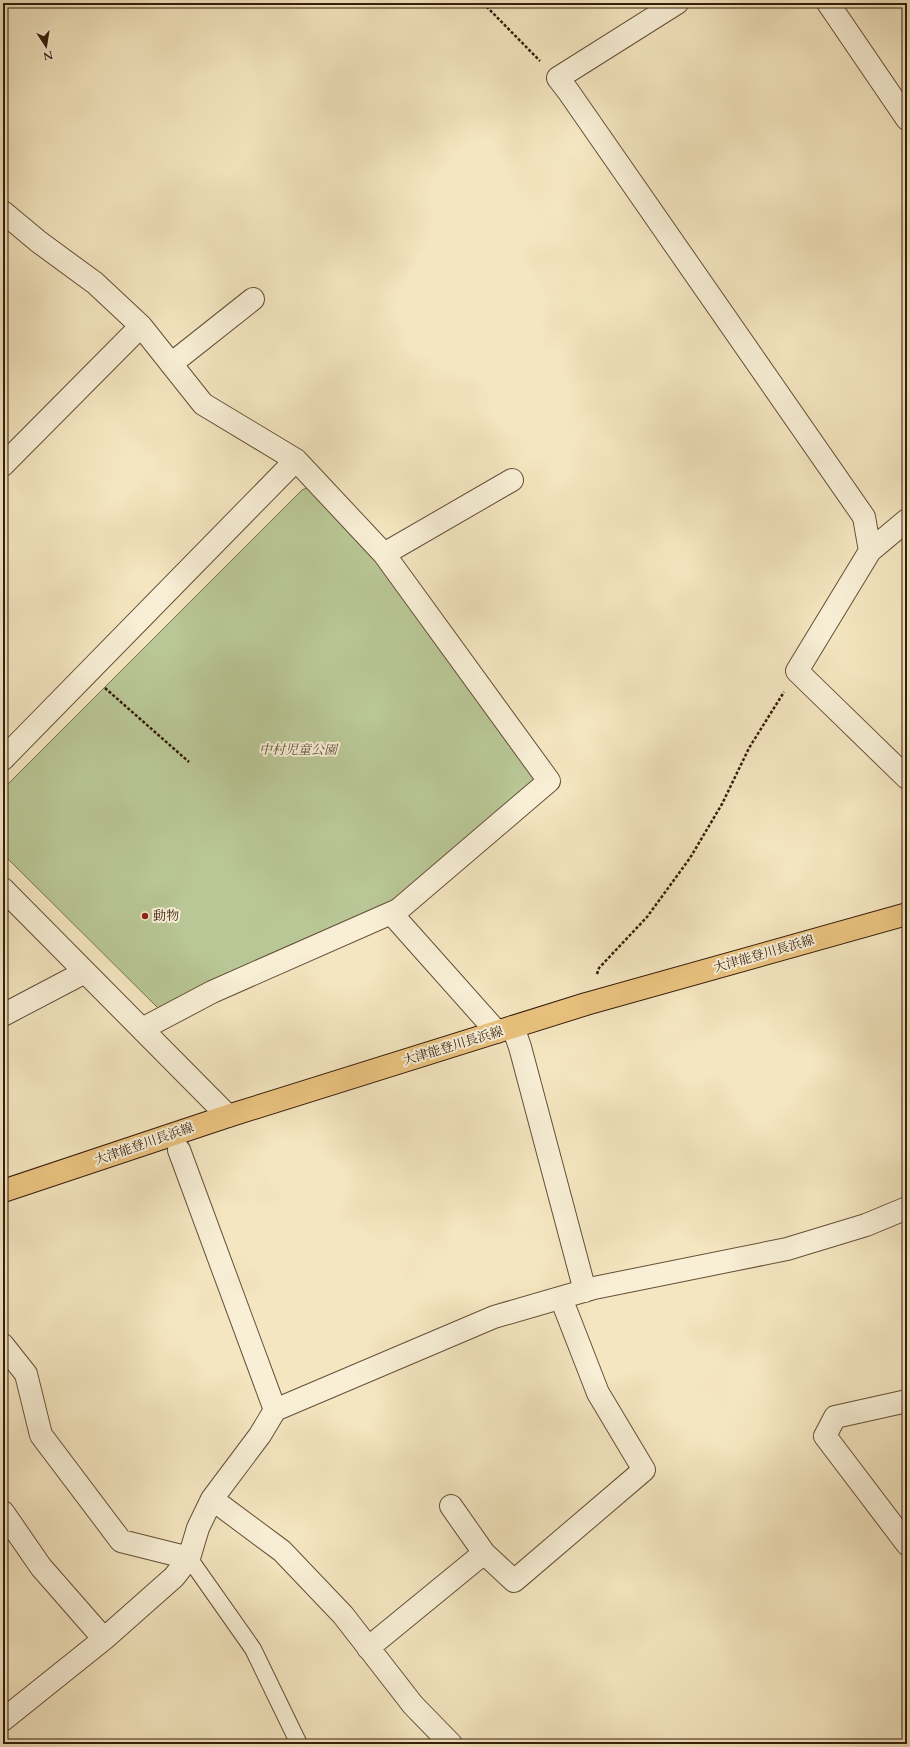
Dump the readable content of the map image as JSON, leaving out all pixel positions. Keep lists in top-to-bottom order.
{
  "streets": {
    "main road": ["大津能登川長浜線"]
  },
  "parks": ["中村児童公園"],
  "places": ["動物"],
  "north": "bottom"
}
